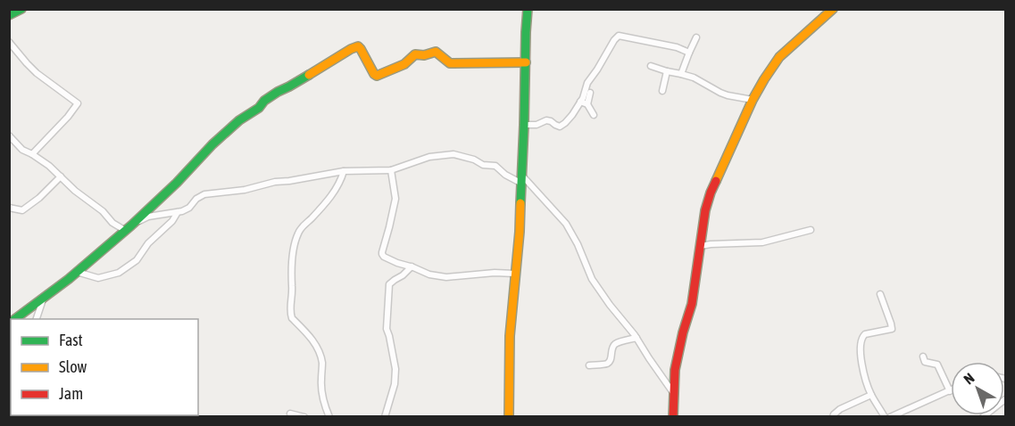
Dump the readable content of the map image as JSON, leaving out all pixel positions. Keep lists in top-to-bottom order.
{
  "legend": ["Fast", "Slow", "Jam"],
  "north": "top left"
}
